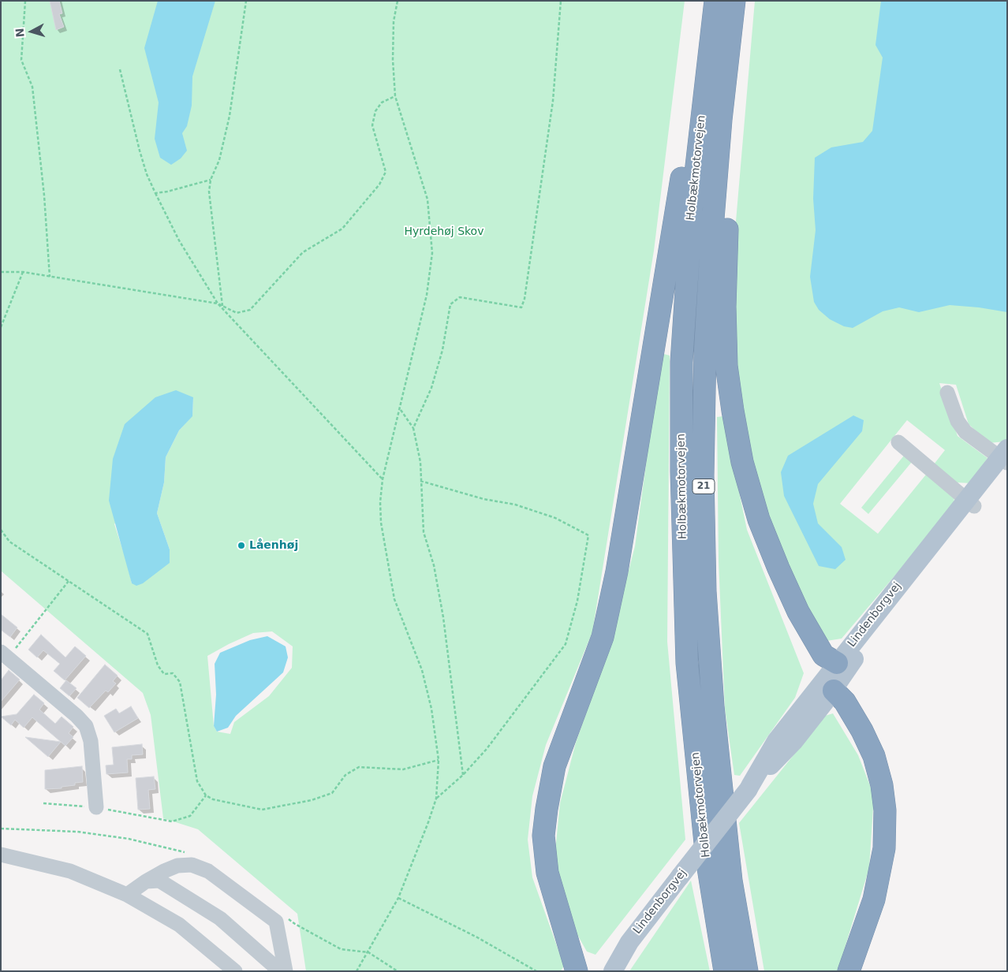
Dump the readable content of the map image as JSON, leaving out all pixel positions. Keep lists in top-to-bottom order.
{
  "streets": {
    "highway": ["Holbækmotorvejen", "21"],
    "main road": ["Lindenborgvej"]
  },
  "parks": ["Hyrdehøj Skov"],
  "places": ["Låenhøj"],
  "north": "left"
}
